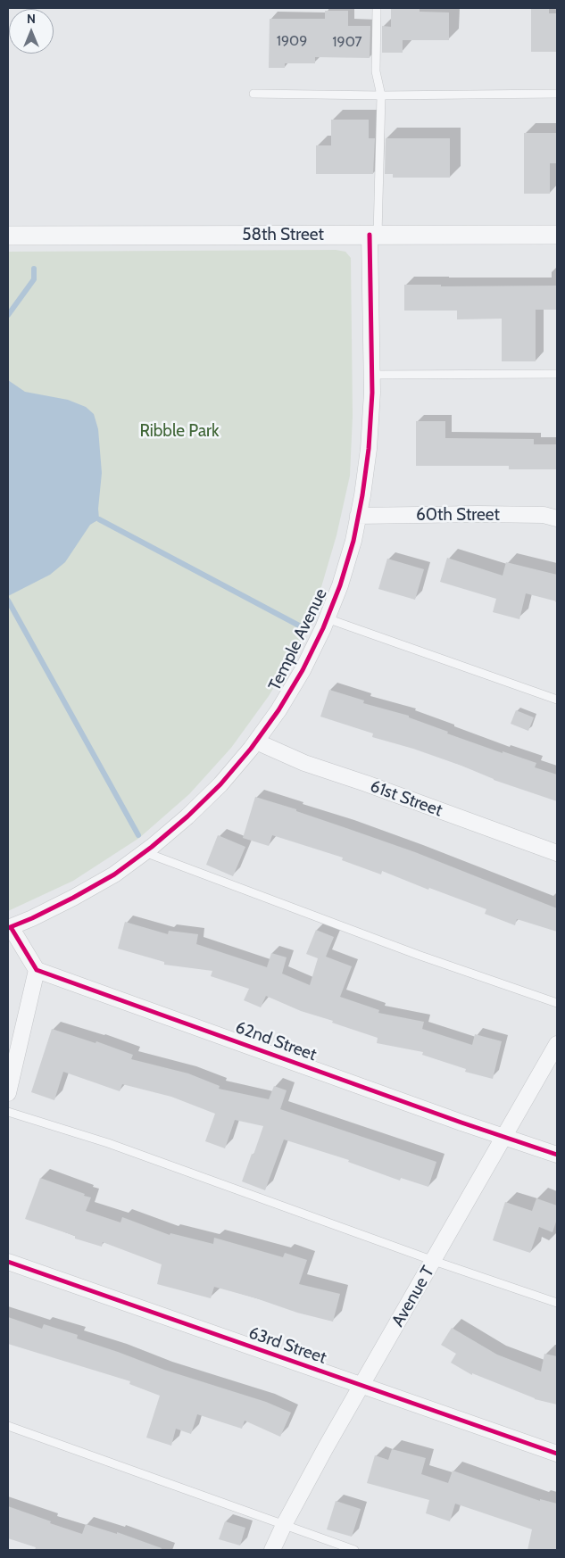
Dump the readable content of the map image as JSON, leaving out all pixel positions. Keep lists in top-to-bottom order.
{
  "streets": {
    "street": [
      "58th Street",
      "60th Street",
      "Temple Avenue",
      "61st Street",
      "62nd Street",
      "Avenue T",
      "63rd Street"
    ]
  },
  "crossings": [
    ["58th Street", "Temple Avenue"],
    ["60th Street", "Temple Avenue"],
    ["Temple Avenue", "61st Street"],
    ["62nd Street", "Avenue T"],
    ["Avenue T", "63rd Street"]
  ],
  "parks": ["Ribble Park"],
  "house_numbers": ["1909", "1907"],
  "north": "top"
}
